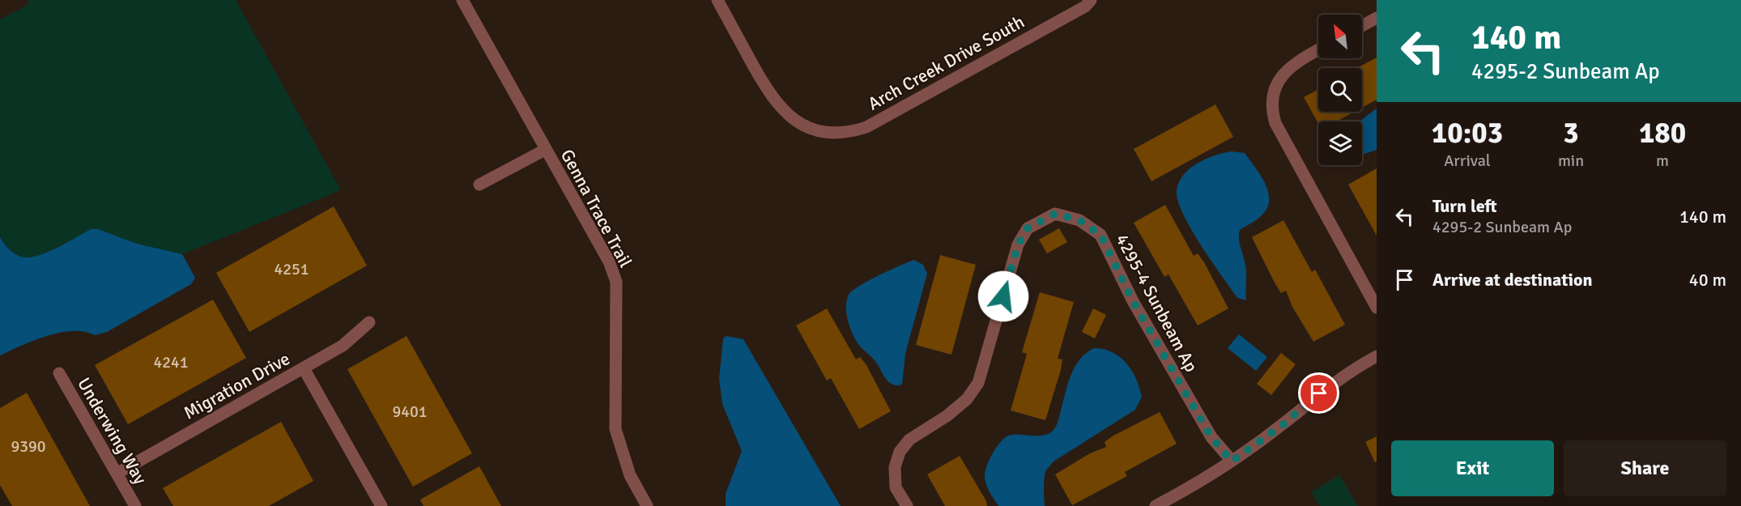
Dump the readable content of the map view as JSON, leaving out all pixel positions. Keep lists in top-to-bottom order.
{
  "streets": {
    "street": [
      "Arch Creek Drive South",
      "Genna Trace Trail",
      "4295-4 Sunbeam Ap",
      "Migration Drive",
      "Underwing Way"
    ]
  },
  "crossings": [
    ["Migration Drive", "Underwing Way"]
  ],
  "house_numbers": [
    "4251",
    "4241",
    "9401",
    "9390"
  ],
  "north": "top left",
  "page": {
    "turn": ["140 m", "4295-2 Sunbeam Ap"],
    "eta": [
      "10:03",
      "Arrival",
      "3",
      "min",
      "180",
      "m"
    ],
    "list": [
      {
        "name": "Turn left",
        "note": "4295-2 Sunbeam Ap",
        "value": "140 m"
      },
      {
        "name": "Arrive at destination",
        "value": "40 m"
      }
    ],
    "buttons": ["Exit", "Share"]
  }
}
